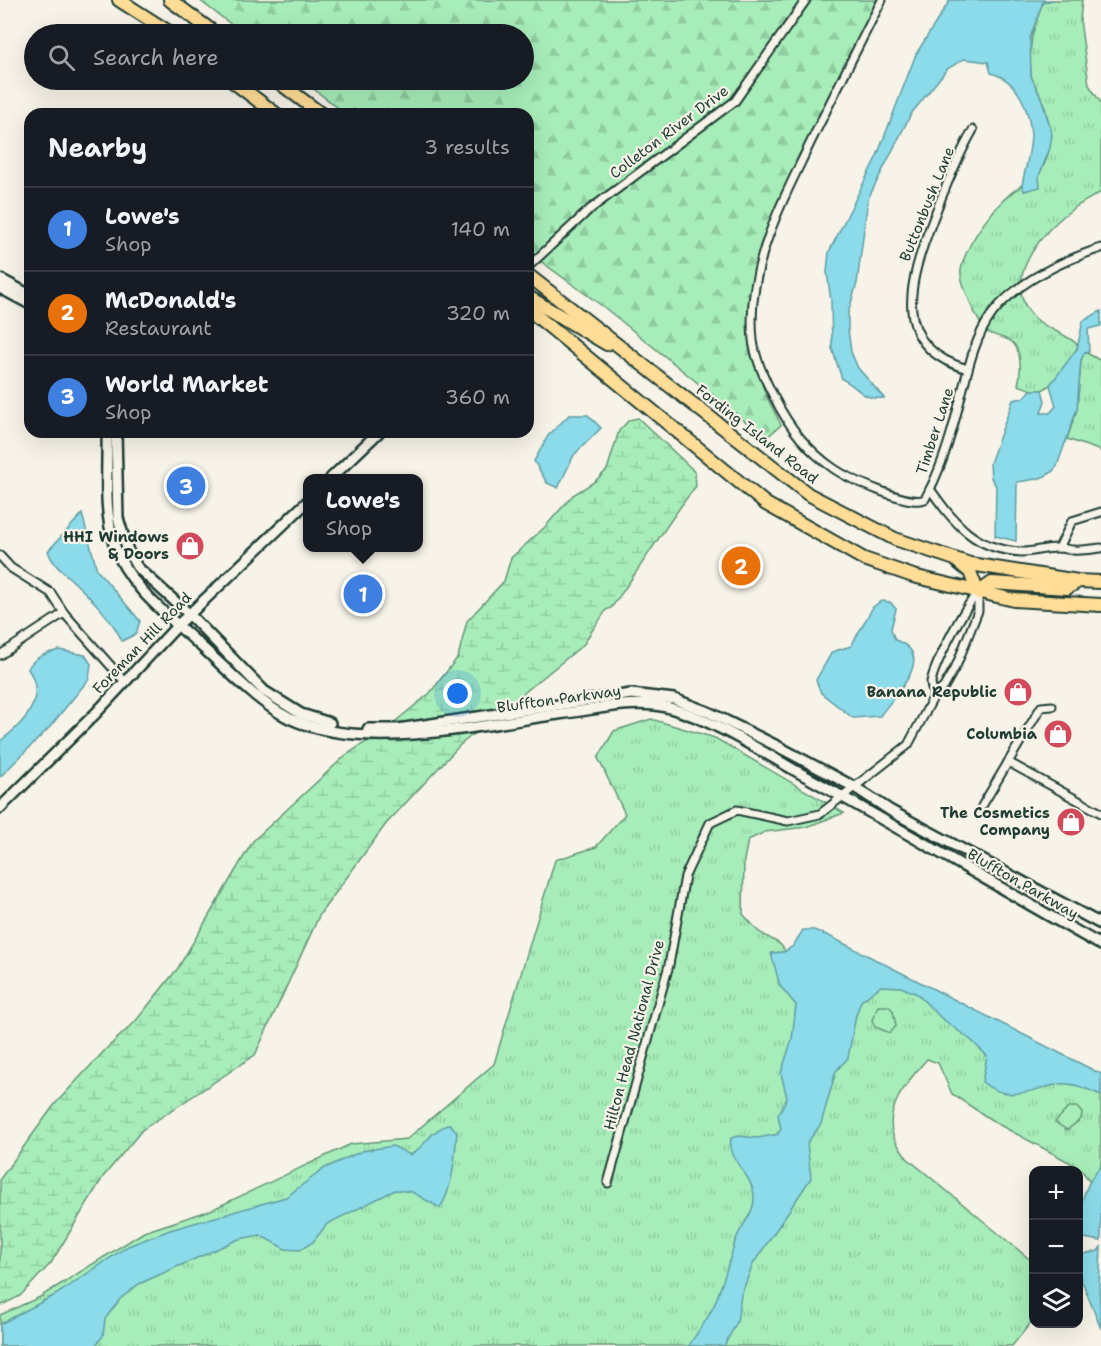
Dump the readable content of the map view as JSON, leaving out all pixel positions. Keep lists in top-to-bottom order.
{
  "streets": {
    "highway": ["Fording Island Road"],
    "main road": ["Foreman Hill Road", "Bluffton Parkway"],
    "street": [
      "Colleton River Drive",
      "Buttonbush Lane",
      "Timber Lane",
      "Hilton Head National Drive"
    ]
  },
  "crossings": [
    ["Buttonbush Lane", "Timber Lane"],
    ["Foreman Hill Road", "Bluffton Parkway"],
    ["Bluffton Parkway", "Hilton Head National Drive"]
  ],
  "places": {
    "shop": [
      "HHI Windows & Doors",
      "Banana Republic",
      "Columbia",
      "The Cosmetics Company"
    ]
  },
  "page": {
    "search": "Search here",
    "heading": ["Nearby", "3 results"],
    "list": [
      {
        "mark": "1",
        "name": "Lowe's",
        "note": "Shop",
        "value": "140 m"
      },
      {
        "mark": "2",
        "name": "McDonald's",
        "note": "Restaurant",
        "value": "320 m"
      },
      {
        "mark": "3",
        "name": "World Market",
        "note": "Shop",
        "value": "360 m"
      }
    ],
    "pins": ["3", "2", "1"],
    "popup": ["Lowe's", "Shop"],
    "map_buttons": ["+", "−"]
  }
}
